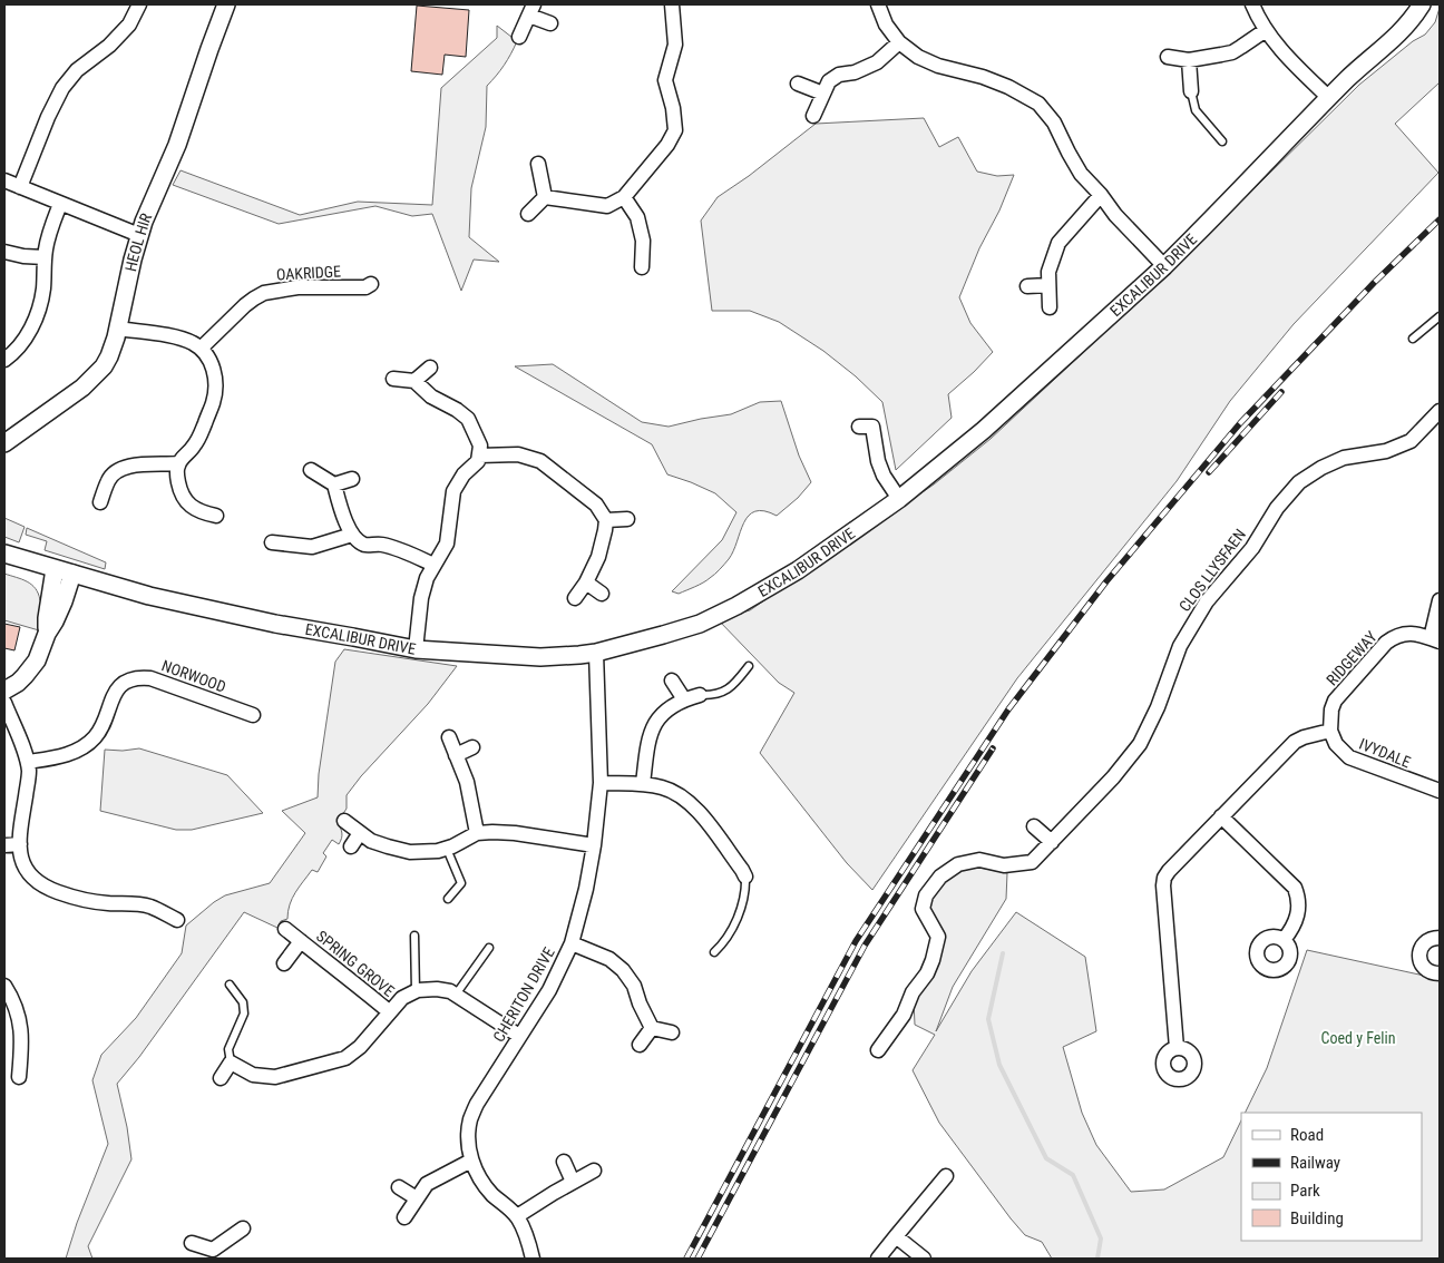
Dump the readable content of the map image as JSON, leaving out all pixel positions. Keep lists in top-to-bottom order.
{
  "streets": {
    "street": [
      "HEOL HIR",
      "OAKRIDGE",
      "EXCALIBUR DRIVE",
      "CLOS LLYSFAEN",
      "RIDGEWAY",
      "NORWOOD",
      "IVYDALE",
      "SPRING GROVE",
      "CHERITON DRIVE"
    ]
  },
  "crossings": [
    ["EXCALIBUR DRIVE", "CHERITON DRIVE"],
    ["RIDGEWAY", "IVYDALE"],
    ["SPRING GROVE", "CHERITON DRIVE"]
  ],
  "parks": ["Coed y Felin"],
  "legend": [
    "Road",
    "Railway",
    "Park",
    "Building"
  ]
}
